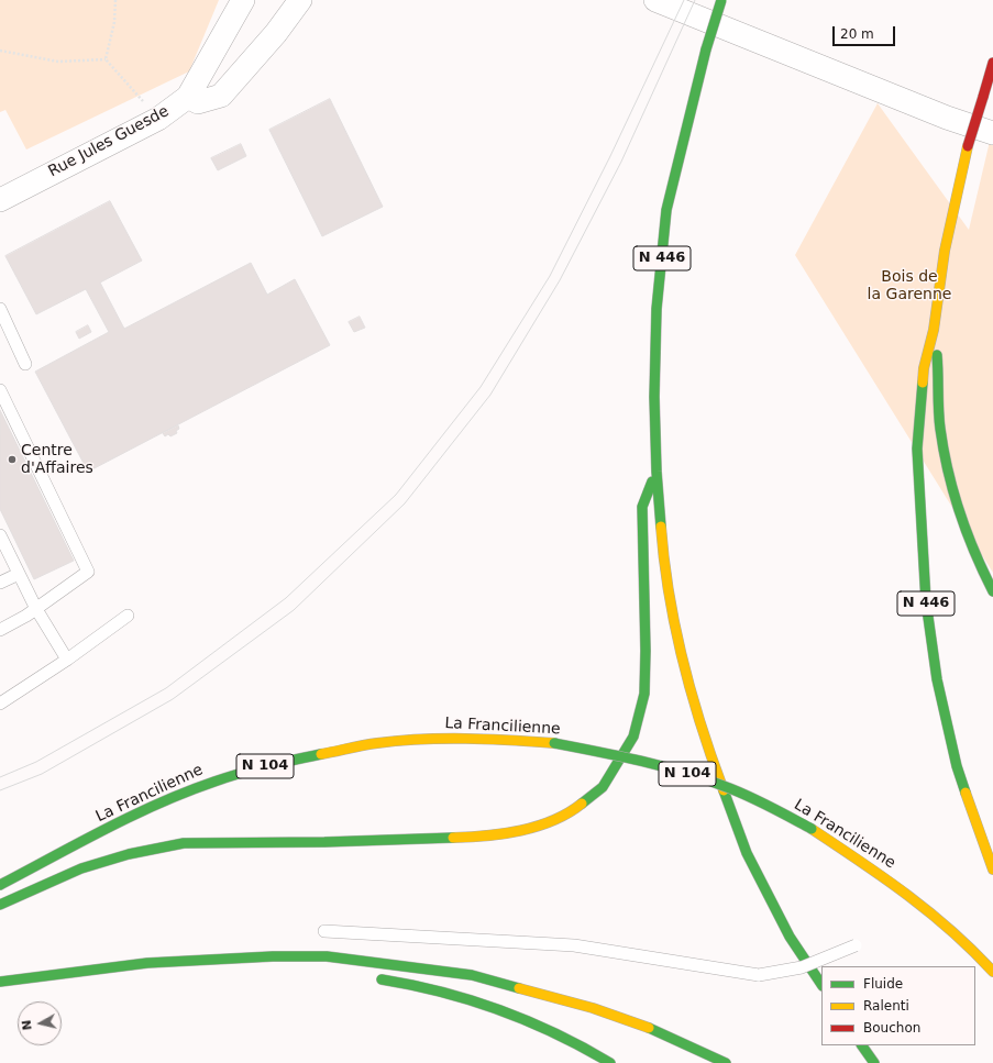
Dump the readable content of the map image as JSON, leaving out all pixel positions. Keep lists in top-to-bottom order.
{
  "streets": {
    "highway": ["N 446", "La Francilienne", "N 104"],
    "street": ["Rue Jules Guesde"]
  },
  "parks": ["Bois de la Garenne"],
  "places": ["Centre d'Affaires"],
  "legend": ["Fluide", "Ralenti", "Bouchon"],
  "scale_bar": "20 m",
  "north": "left"
}
